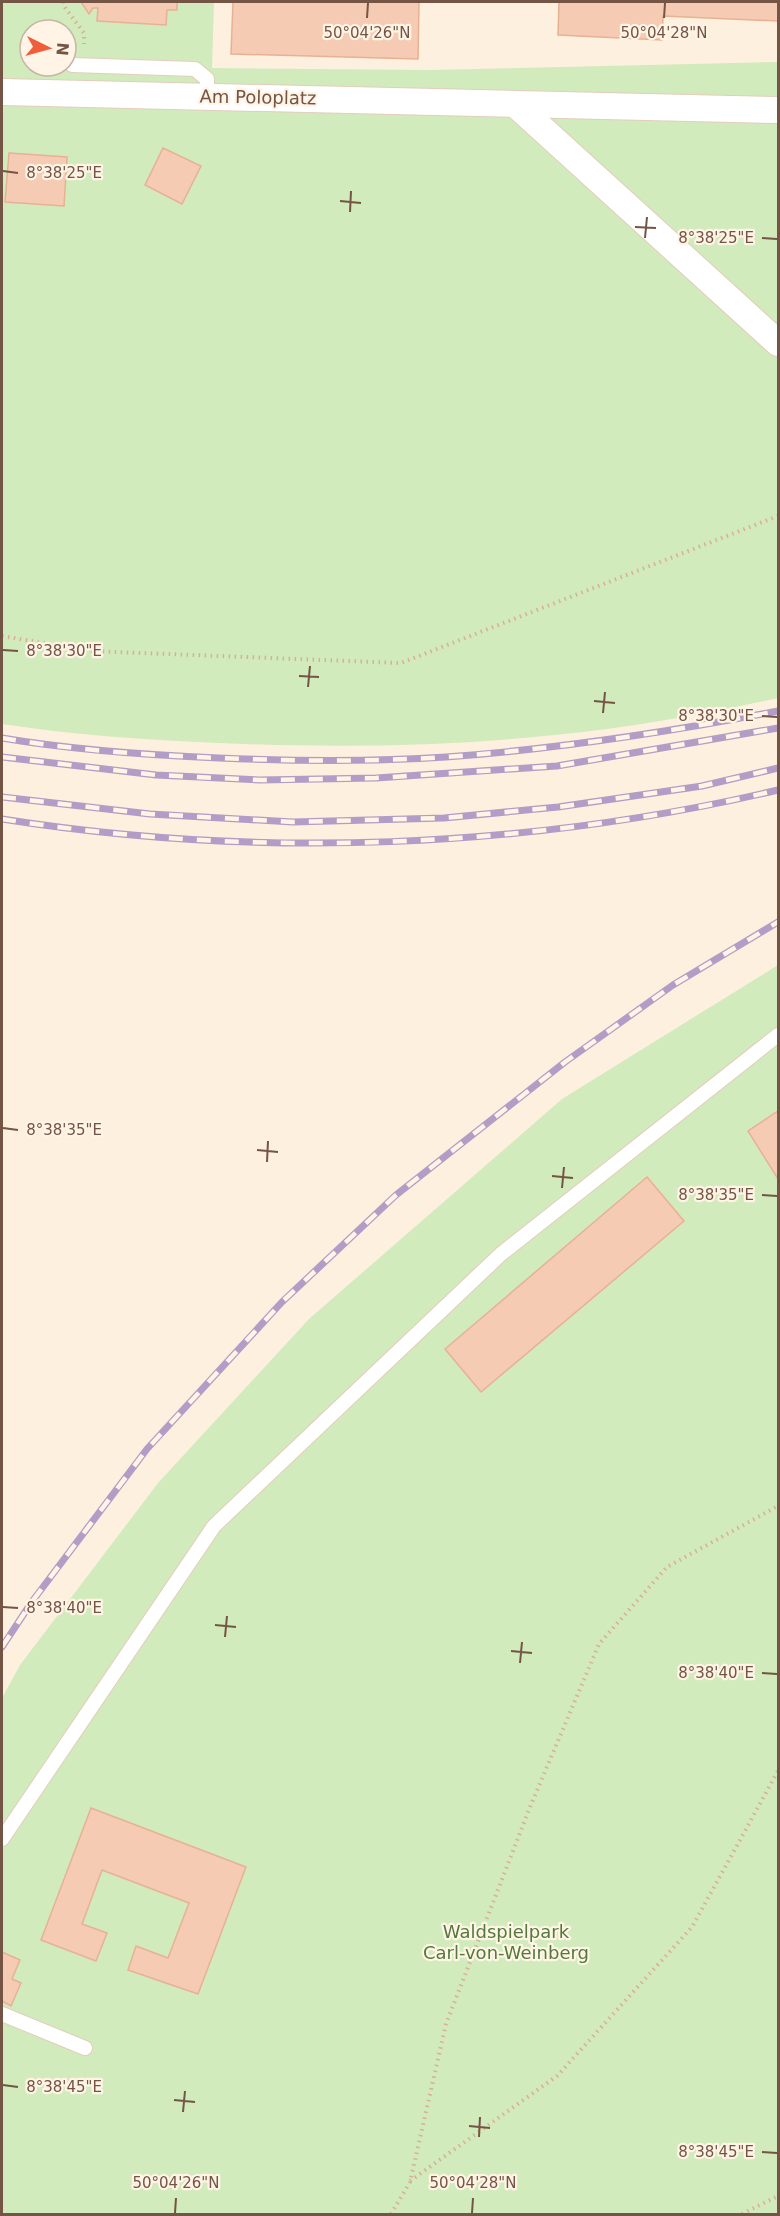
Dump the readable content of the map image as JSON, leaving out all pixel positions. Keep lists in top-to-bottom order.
{
  "streets": {
    "street": ["Am Poloplatz"]
  },
  "parks": ["Waldspielpark Carl-von-Weinberg"],
  "north": "right",
  "coordinates": [
    "50°04'26\"N",
    "50°04'28\"N",
    "8°38'25\"E",
    "8°38'30\"E",
    "8°38'35\"E",
    "8°38'40\"E",
    "8°38'45\"E"
  ]
}
